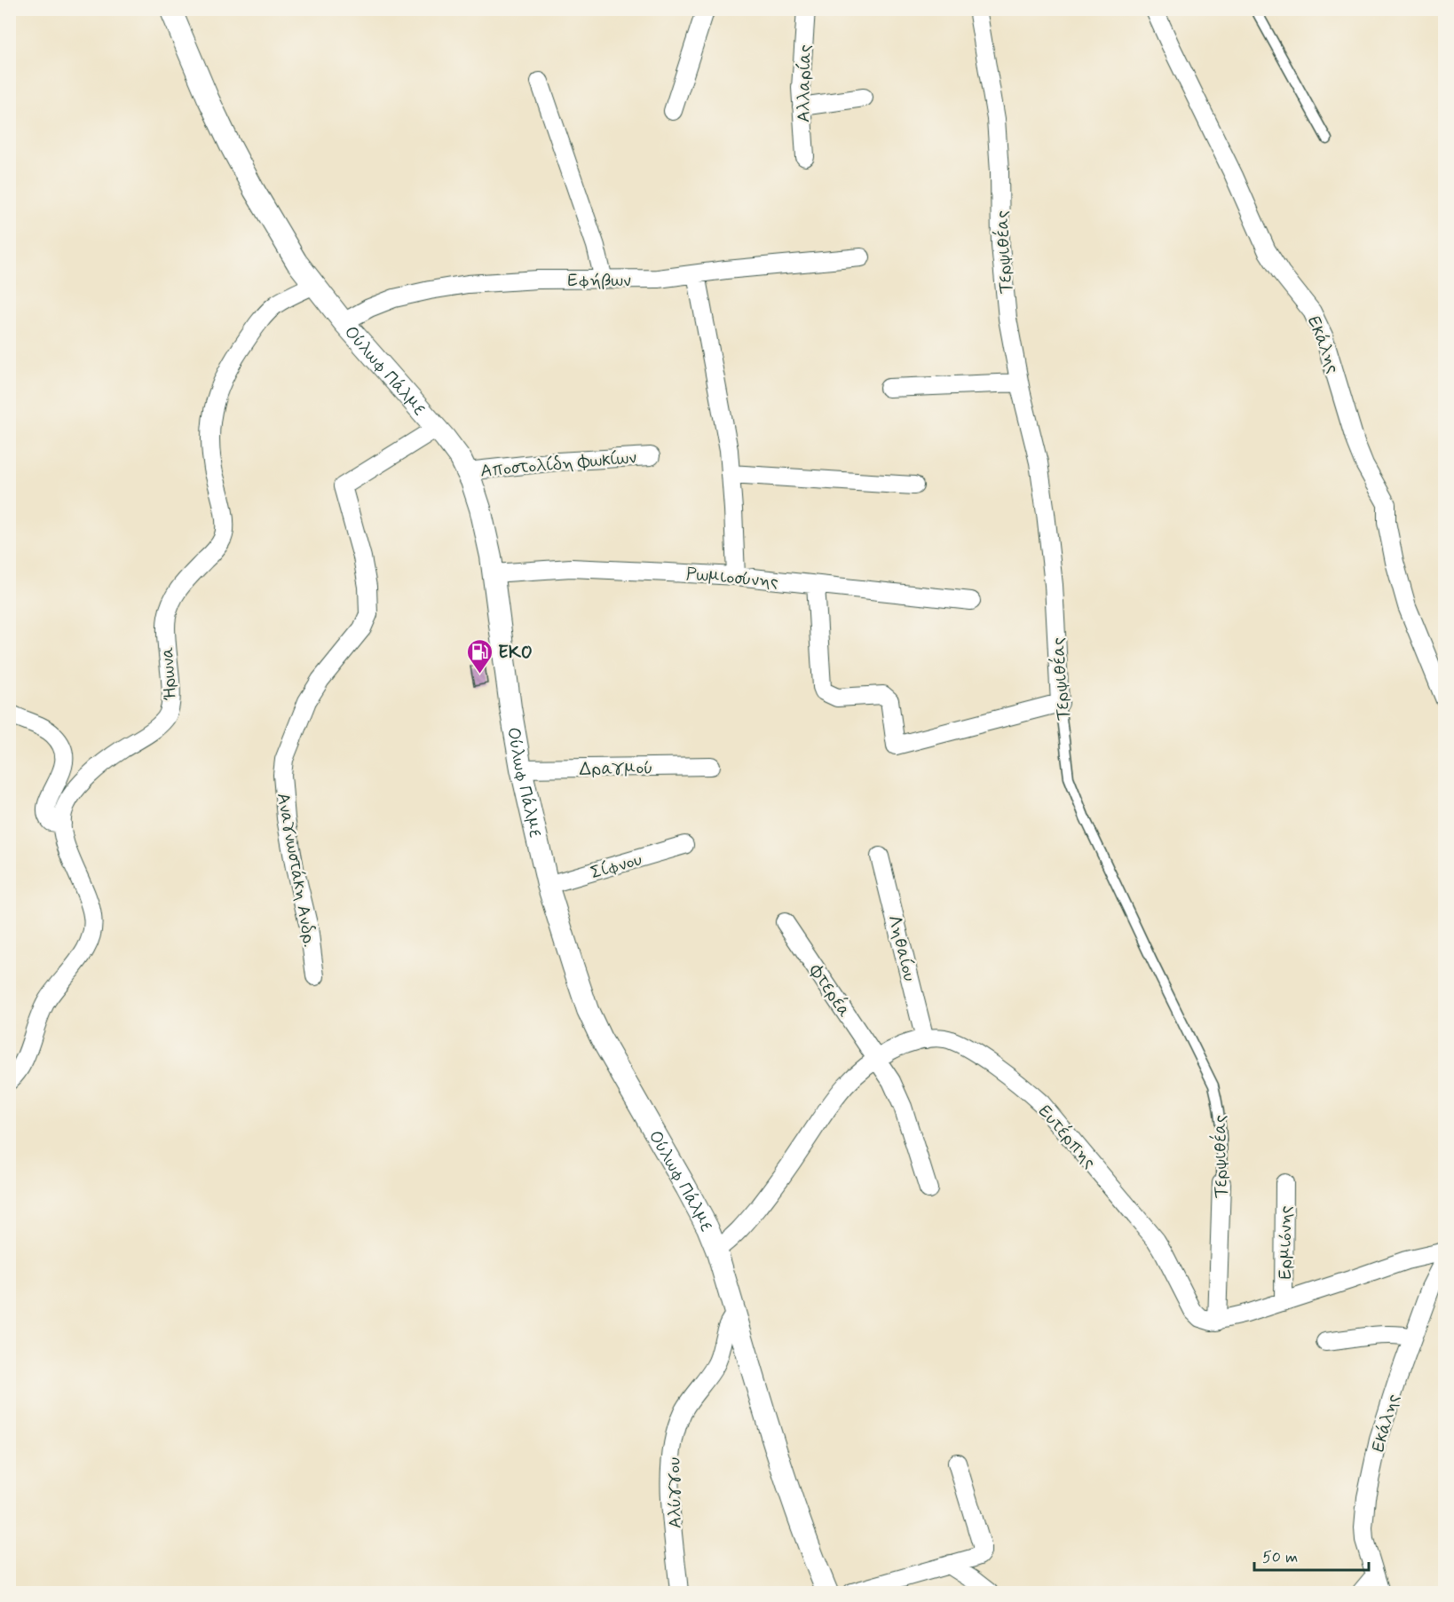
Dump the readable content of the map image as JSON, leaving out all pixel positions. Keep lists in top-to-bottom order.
{
  "streets": {
    "street": [
      "Αλλαρίας",
      "Τερψιθέας",
      "Εφήβων",
      "Εκάλης",
      "Ούλωφ Πάλμε",
      "Αποστολίδη Φωκίων",
      "Ρωμιοσύνης",
      "Ήρωνα",
      "Δραγμού",
      "Σίφνου",
      "Αναγνωστάκη Ανδρ.",
      "Ληθαίου",
      "Φτερέα",
      "Ευτέρπης",
      "Ερμιόνης",
      "Αλύγγου"
    ]
  },
  "crossings": [
    ["Τερψιθέας", "Ευτέρπης"],
    ["Εφήβων", "Ούλωφ Πάλμε"],
    ["Ούλωφ Πάλμε", "Αποστολίδη Φωκίων"],
    ["Ούλωφ Πάλμε", "Ρωμιοσύνης"],
    ["Ούλωφ Πάλμε", "Ήρωνα"],
    ["Ούλωφ Πάλμε", "Δραγμού"],
    ["Ούλωφ Πάλμε", "Σίφνου"],
    ["Ούλωφ Πάλμε", "Αναγνωστάκη Ανδρ."],
    ["Ούλωφ Πάλμε", "Ευτέρπης"],
    ["Ούλωφ Πάλμε", "Αλύγγου"],
    ["Ληθαίου", "Ευτέρπης"],
    ["Φτερέα", "Ευτέρπης"]
  ],
  "places": {
    "fuel station": ["EKO"]
  },
  "scale_bar": "50 m"
}
